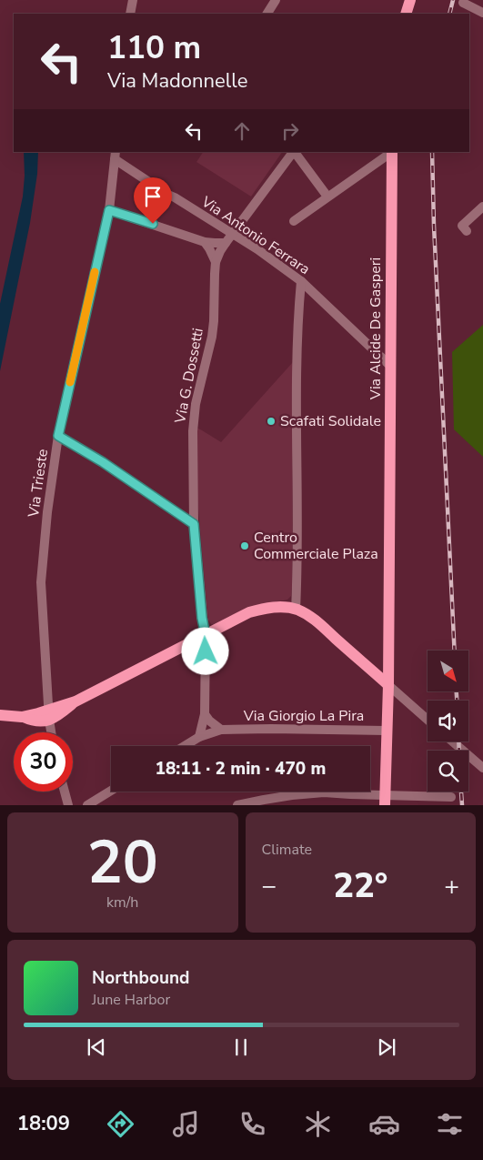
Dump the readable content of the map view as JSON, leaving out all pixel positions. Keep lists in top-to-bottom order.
{
  "streets": {
    "main road": ["Via Alcide De Gasperi"],
    "street": [
      "Via Antonio Ferrara",
      "Via G. Dossetti",
      "Via Trieste",
      "Via Giorgio La Pira"
    ]
  },
  "crossings": [
    ["Via Antonio Ferrara", "Via Alcide De Gasperi"],
    ["Via Antonio Ferrara", "Via G. Dossetti"],
    ["Via Antonio Ferrara", "Via Trieste"],
    ["Via Alcide De Gasperi", "Via Giorgio La Pira"]
  ],
  "places": ["Scafati Solidale", "Centro Commerciale Plaza"],
  "north": "bottom right",
  "page": {
    "turn": ["110 m", "Via Madonnelle"],
    "limit": "30",
    "trip": "18:11 · 2 min · 470 m",
    "tile": [
      ["20", "km/h"],
      "Climate"
    ],
    "heat": ["−", "22°", "+"],
    "song": ["Northbound", "June Harbor"],
    "tabs": "18:09"
  }
}
